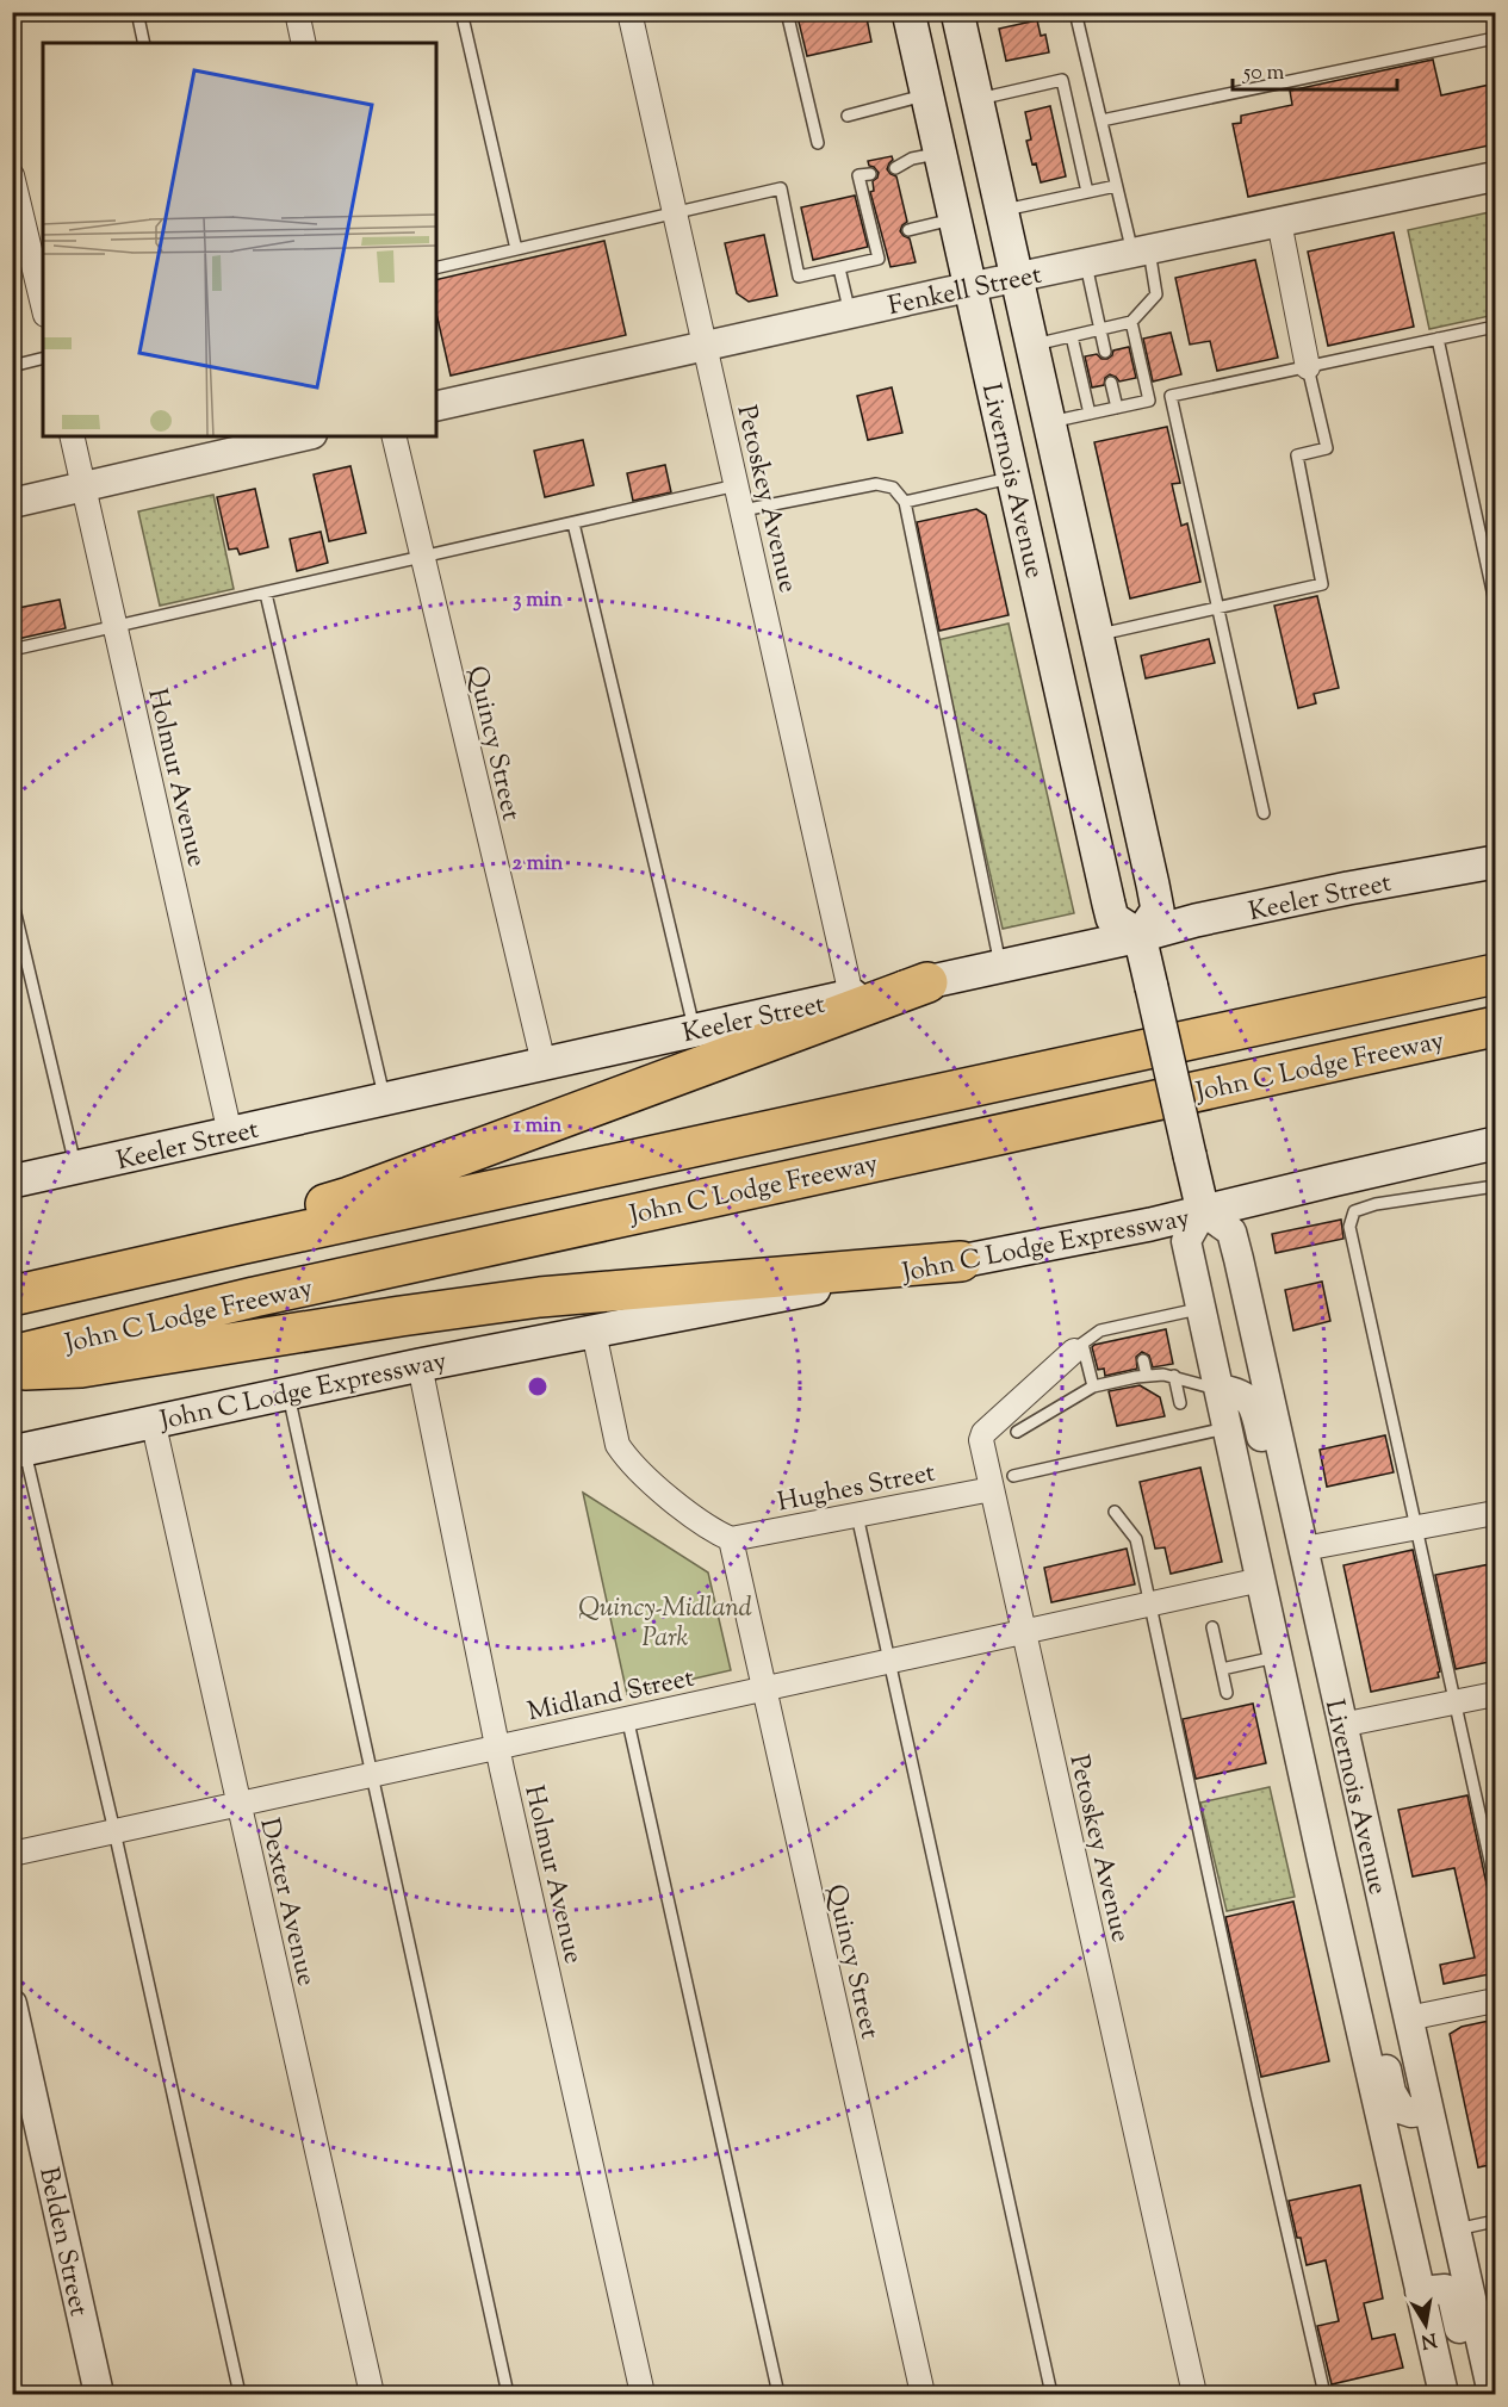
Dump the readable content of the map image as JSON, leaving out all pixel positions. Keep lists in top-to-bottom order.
{
  "streets": {
    "highway": ["John C Lodge Freeway"],
    "main road": ["Livernois Avenue", "Keeler Street", "John C Lodge Expressway"],
    "street": [
      "Fenkell Street",
      "Petoskey Avenue",
      "Quincy Street",
      "Holmur Avenue",
      "Hughes Street",
      "Midland Street",
      "Dexter Avenue",
      "Belden Street"
    ]
  },
  "crossings": [
    ["Fenkell Street", "Livernois Avenue"],
    ["Fenkell Street", "Petoskey Avenue"],
    ["Livernois Avenue", "Keeler Street"],
    ["Livernois Avenue", "John C Lodge Expressway"],
    ["Livernois Avenue", "Midland Street"],
    ["Petoskey Avenue", "Keeler Street"],
    ["Petoskey Avenue", "Hughes Street"],
    ["Petoskey Avenue", "Midland Street"],
    ["Quincy Street", "Keeler Street"],
    ["Quincy Street", "Hughes Street"],
    ["Quincy Street", "Midland Street"],
    ["Holmur Avenue", "Keeler Street"],
    ["Holmur Avenue", "John C Lodge Expressway"],
    ["Holmur Avenue", "Midland Street"],
    ["John C Lodge Expressway", "Dexter Avenue"],
    ["Midland Street", "Dexter Avenue"]
  ],
  "parks": ["Quincy-Midland Park"],
  "scale_bar": "50 m",
  "north": "bottom",
  "rings": ["3 min", "2 min", "1 min"]
}
